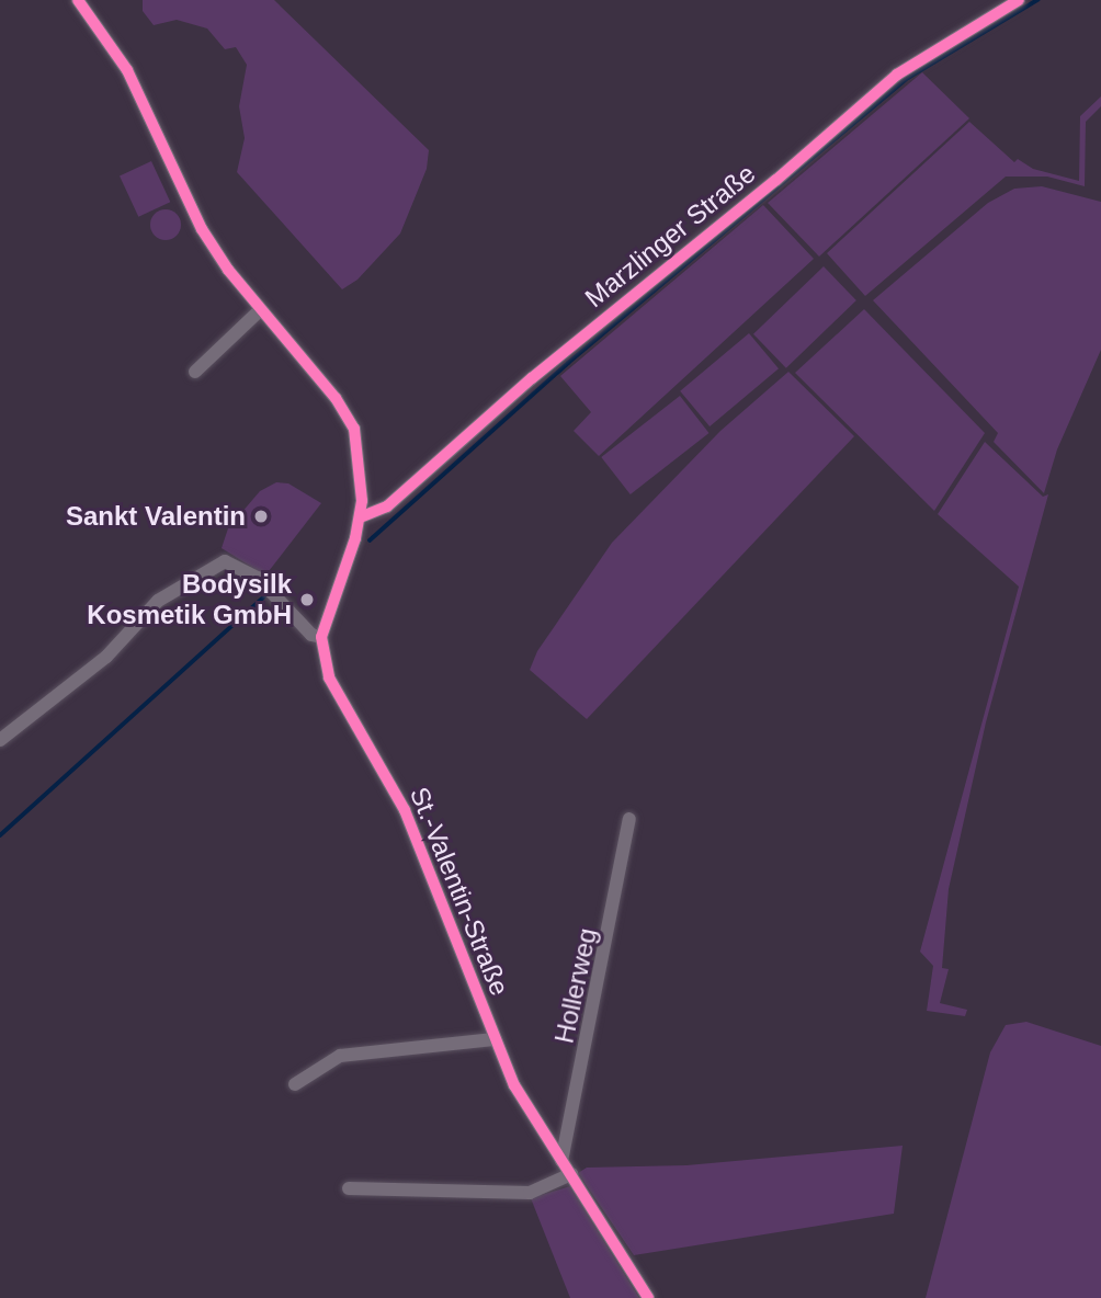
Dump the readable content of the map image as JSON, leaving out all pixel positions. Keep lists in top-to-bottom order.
{
  "streets": {
    "street": ["Marzlinger Straße", "St.-Valentin-Straße", "Hollerweg"]
  },
  "crossings": [
    ["Marzlinger Straße", "St.-Valentin-Straße"],
    ["St.-Valentin-Straße", "Hollerweg"]
  ],
  "places": ["Sankt Valentin", "Bodysilk Kosmetik GmbH"]
}
